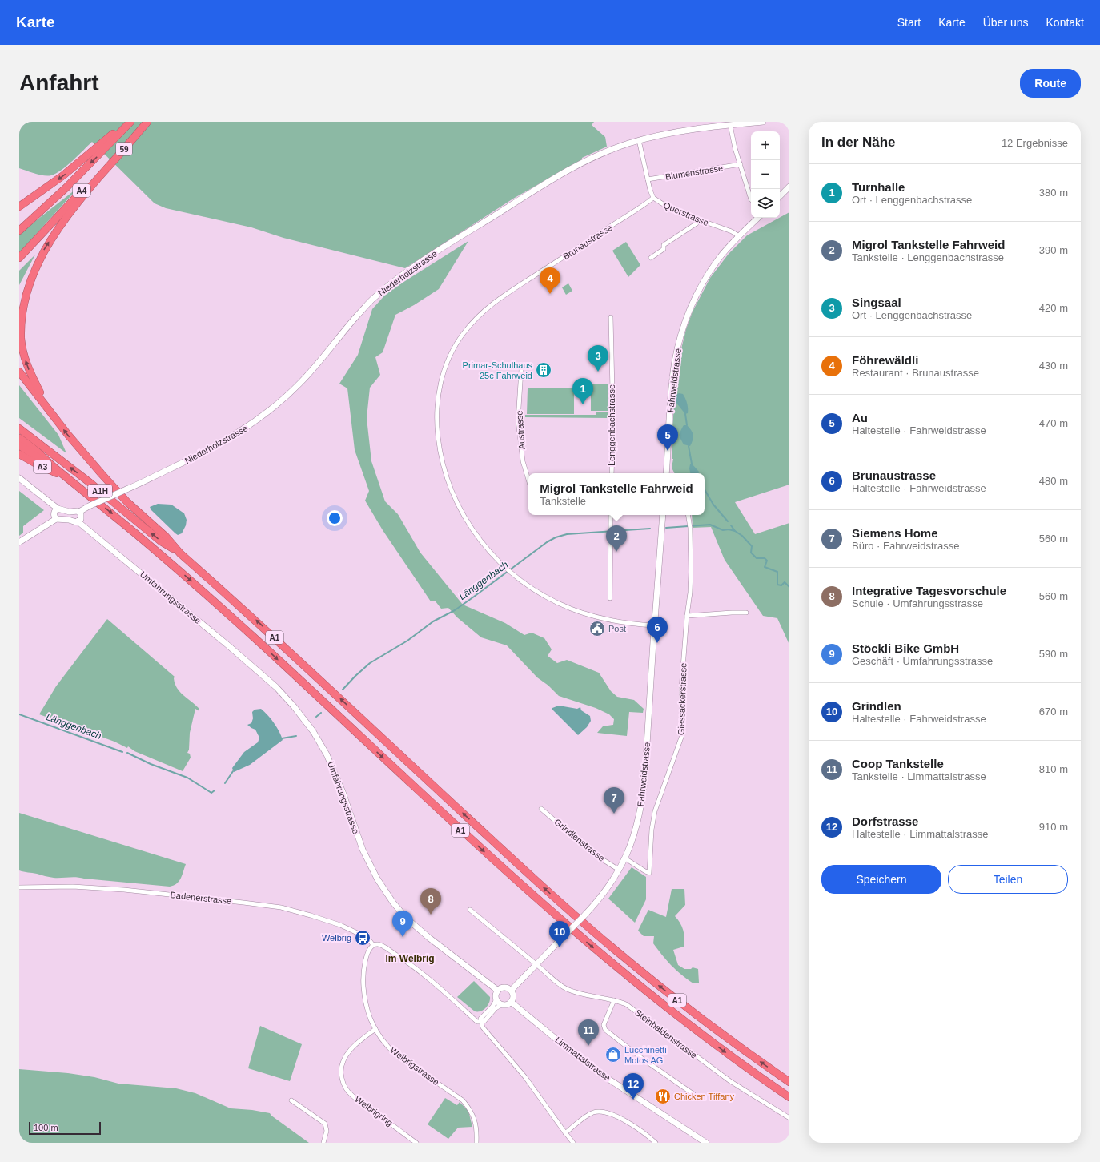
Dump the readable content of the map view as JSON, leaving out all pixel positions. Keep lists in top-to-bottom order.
{
  "streets": {
    "highway": [
      "59",
      "A4",
      "A3",
      "A1H",
      "A1"
    ],
    "main road": [
      "Niederholzstrasse",
      "Fahrweidstrasse",
      "Umfahrungsstrasse",
      "Limmattalstrasse"
    ],
    "street": [
      "Blumenstrasse",
      "Querstrasse",
      "Brunaustrasse",
      "Lenggenbachstrasse",
      "Austrasse",
      "Giessackerstrasse",
      "Grindlenstrasse",
      "Badenerstrasse",
      "Steinhaldenstrasse",
      "Welbrigstrasse",
      "Welbrigring"
    ]
  },
  "crossings": [
    ["59", "A1"],
    ["Blumenstrasse", "Querstrasse"],
    ["Querstrasse", "Brunaustrasse"],
    ["Querstrasse", "Niederholzstrasse"],
    ["Querstrasse", "Fahrweidstrasse"],
    ["Brunaustrasse", "Fahrweidstrasse"],
    ["Fahrweidstrasse", "Umfahrungsstrasse"],
    ["Fahrweidstrasse", "Giessackerstrasse"],
    ["Fahrweidstrasse", "Grindlenstrasse"],
    ["Fahrweidstrasse", "Steinhaldenstrasse"],
    ["Fahrweidstrasse", "Limmattalstrasse"],
    ["A3", "A1"],
    ["A1H", "A1"],
    ["Umfahrungsstrasse", "Limmattalstrasse"],
    ["Badenerstrasse", "Welbrigstrasse"],
    ["Welbrigstrasse", "Welbrigring"]
  ],
  "districts": ["Im Welbrig"],
  "water": ["Länggenbach"],
  "places": {
    "building": ["Primar-Schulhaus 25c Fahrweid"],
    "public building": ["Post"],
    "bus stop": ["Welbrig"],
    "shop": ["Lucchinetti Motos AG"],
    "restaurant": ["Chicken Tiffany"]
  },
  "scale_bar": "100 m",
  "page": {
    "header": "Karte",
    "nav": [
      "Start",
      "Karte",
      "Über uns",
      "Kontakt"
    ],
    "buttons": [
      "Route",
      ["Speichern", "Teilen"]
    ],
    "title": "Anfahrt",
    "heading": ["In der Nähe", "12 Ergebnisse"],
    "map_buttons": ["+", "−"],
    "list": [
      {
        "mark": "1",
        "name": "Turnhalle",
        "note": "Ort · Lenggenbachstrasse",
        "value": "380 m"
      },
      {
        "mark": "2",
        "name": "Migrol Tankstelle Fahrweid",
        "note": "Tankstelle · Lenggenbachstrasse",
        "value": "390 m"
      },
      {
        "mark": "3",
        "name": "Singsaal",
        "note": "Ort · Lenggenbachstrasse",
        "value": "420 m"
      },
      {
        "mark": "4",
        "name": "Föhrewäldli",
        "note": "Restaurant · Brunaustrasse",
        "value": "430 m"
      },
      {
        "mark": "5",
        "name": "Au",
        "note": "Haltestelle · Fahrweidstrasse",
        "value": "470 m"
      },
      {
        "mark": "6",
        "name": "Brunaustrasse",
        "note": "Haltestelle · Fahrweidstrasse",
        "value": "480 m"
      },
      {
        "mark": "7",
        "name": "Siemens Home",
        "note": "Büro · Fahrweidstrasse",
        "value": "560 m"
      },
      {
        "mark": "8",
        "name": "Integrative Tagesvorschule",
        "note": "Schule · Umfahrungsstrasse",
        "value": "560 m"
      },
      {
        "mark": "9",
        "name": "Stöckli Bike GmbH",
        "note": "Geschäft · Umfahrungsstrasse",
        "value": "590 m"
      },
      {
        "mark": "10",
        "name": "Grindlen",
        "note": "Haltestelle · Fahrweidstrasse",
        "value": "670 m"
      },
      {
        "mark": "11",
        "name": "Coop Tankstelle",
        "note": "Tankstelle · Limmattalstrasse",
        "value": "810 m"
      },
      {
        "mark": "12",
        "name": "Dorfstrasse",
        "note": "Haltestelle · Limmattalstrasse",
        "value": "910 m"
      }
    ],
    "pins": [
      "4",
      "3",
      "1",
      "5",
      "2",
      "6",
      "7",
      "8",
      "9",
      "10",
      "11",
      "12"
    ],
    "popup": ["Migrol Tankstelle Fahrweid", "Tankstelle"],
    "scale": "100 m"
  }
}
